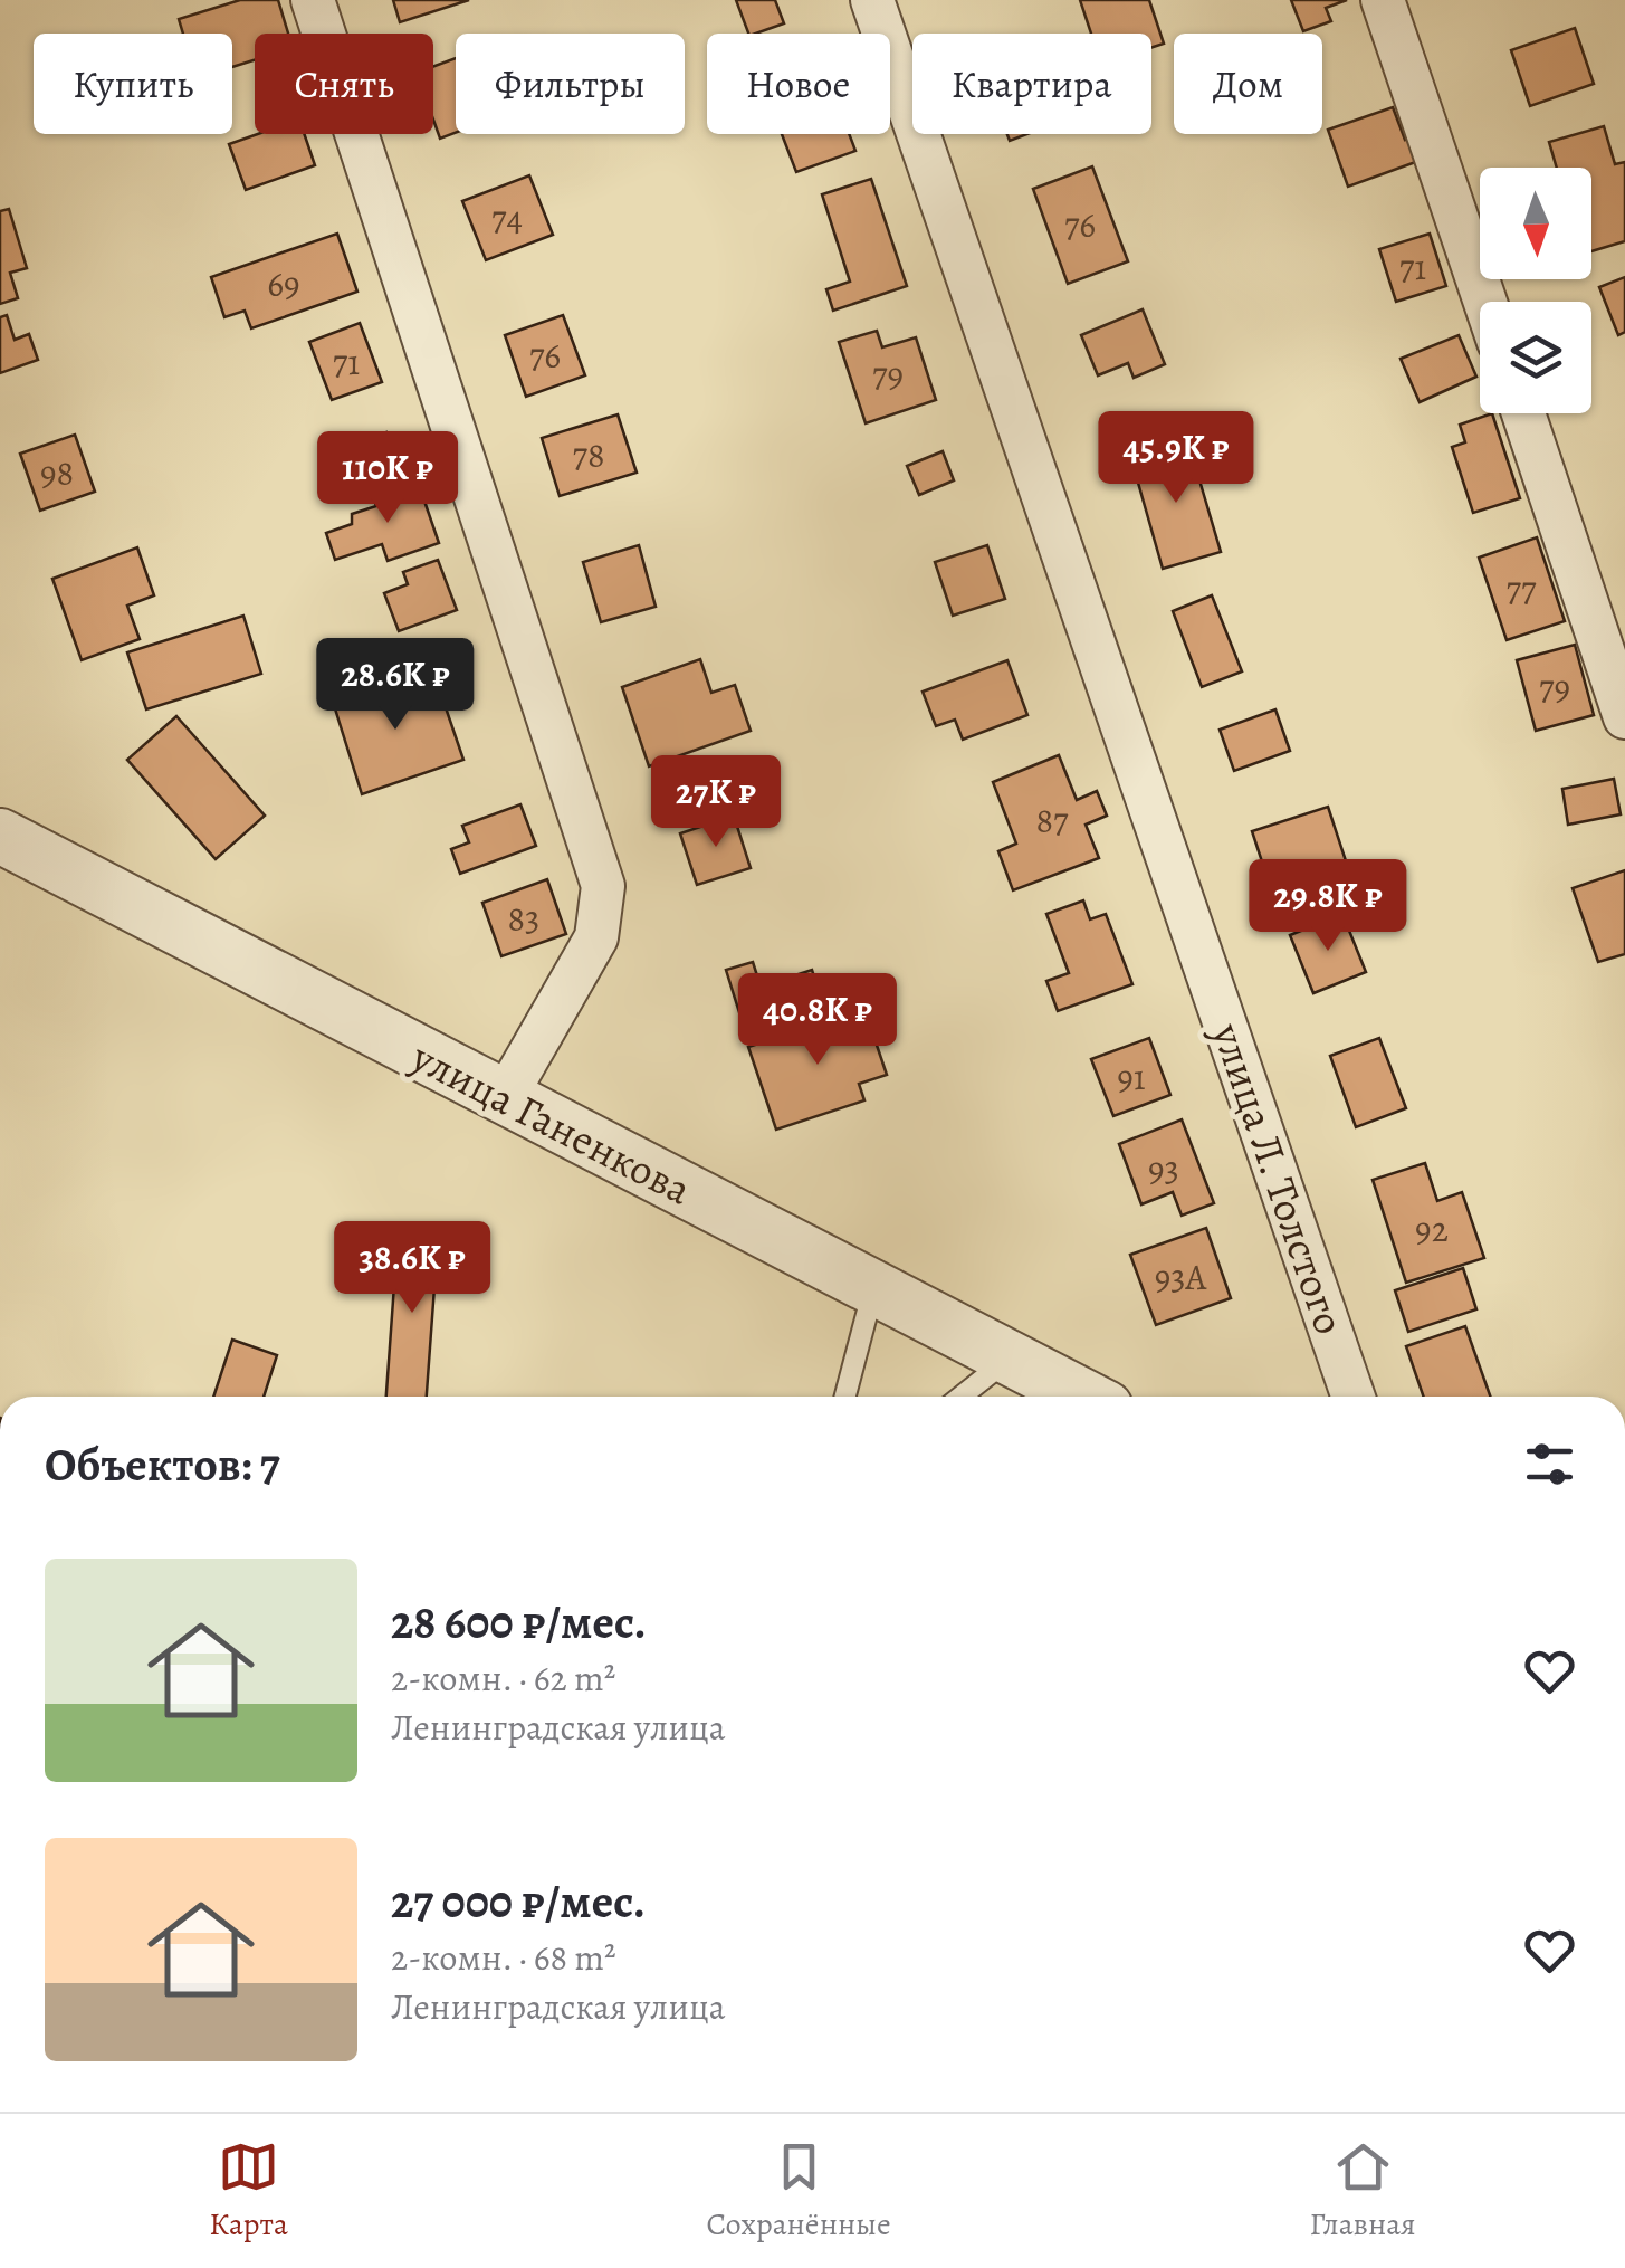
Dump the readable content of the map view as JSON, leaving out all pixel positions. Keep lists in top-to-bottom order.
{
  "streets": {
    "street": ["улица Ганенкова", "улица Л. Толстого"]
  },
  "house_numbers": [
    "74",
    "76",
    "71",
    "69",
    "76",
    "71",
    "79",
    "78",
    "98",
    "77",
    "79",
    "87",
    "83",
    "91",
    "93",
    "92",
    "93А"
  ],
  "north": "bottom",
  "page": {
    "chip": [
      "Купить",
      "Снять",
      "Фильтры",
      "Новое",
      "Квартира",
      "Дом"
    ],
    "price": [
      "45.9K ₽",
      "110K ₽",
      "28.6K ₽",
      "27K ₽",
      "29.8K ₽",
      "40.8K ₽",
      "38.6K ₽"
    ],
    "heading": "Объектов: 7",
    "list": [
      {
        "name": "28 600 ₽/мес.",
        "note": "2-комн. · 62 m² · Ленинградская улица"
      },
      {
        "name": "27 000 ₽/мес.",
        "note": "2-комн. · 68 m² · Ленинградская улица"
      }
    ],
    "tabs": ["Карта", "Сохранённые", "Главная"]
  }
}
